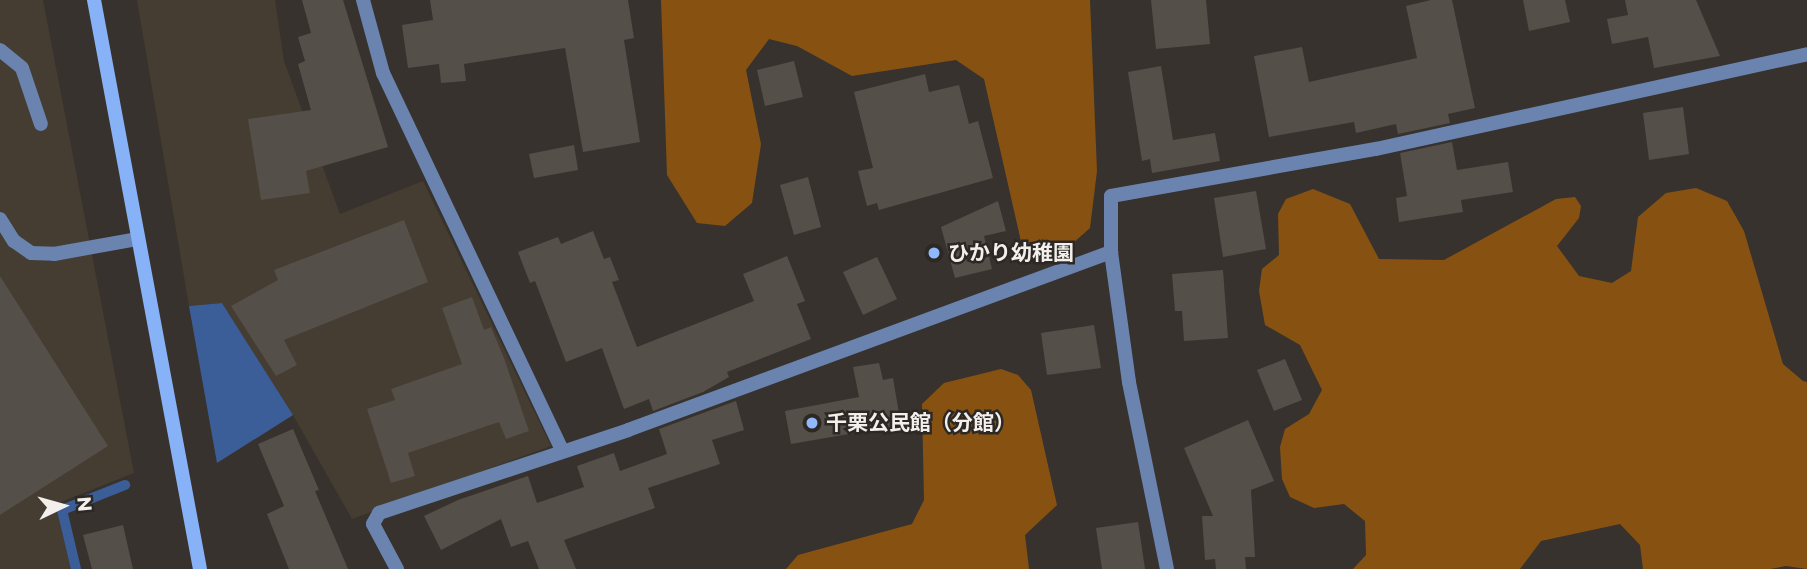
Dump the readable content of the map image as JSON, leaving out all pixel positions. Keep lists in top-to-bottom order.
{
  "places": ["ひかり幼稚園", "千栗公民館（分館）"],
  "north": "right"
}
